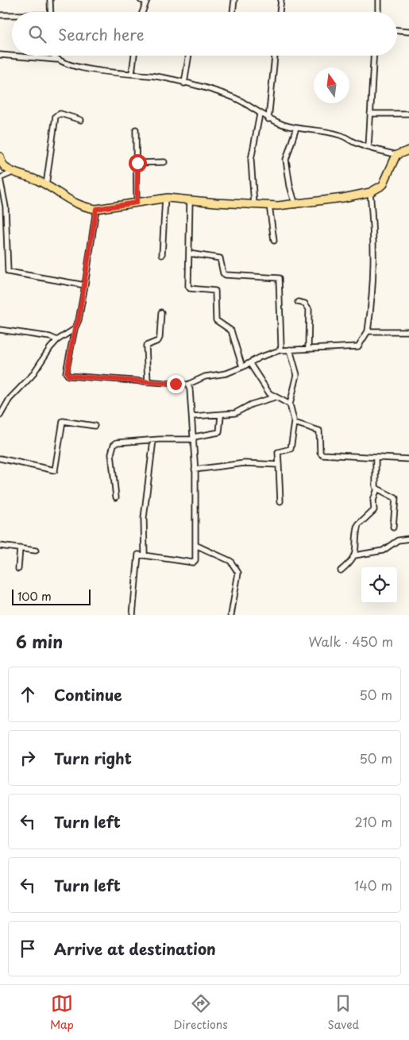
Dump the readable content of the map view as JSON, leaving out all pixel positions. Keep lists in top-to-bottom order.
{
  "scale_bar": "100 m",
  "north": "top",
  "page": {
    "search": "Search here",
    "scale": "100 m",
    "heading": ["6 min", "Walk · 450 m"],
    "list": [
      ["Continue", "50 m"],
      ["Turn right", "50 m"],
      ["Turn left", "210 m"],
      ["Turn left", "140 m"],
      "Arrive at destination"
    ],
    "nav": ["Map", "Directions", "Saved"]
  }
}
